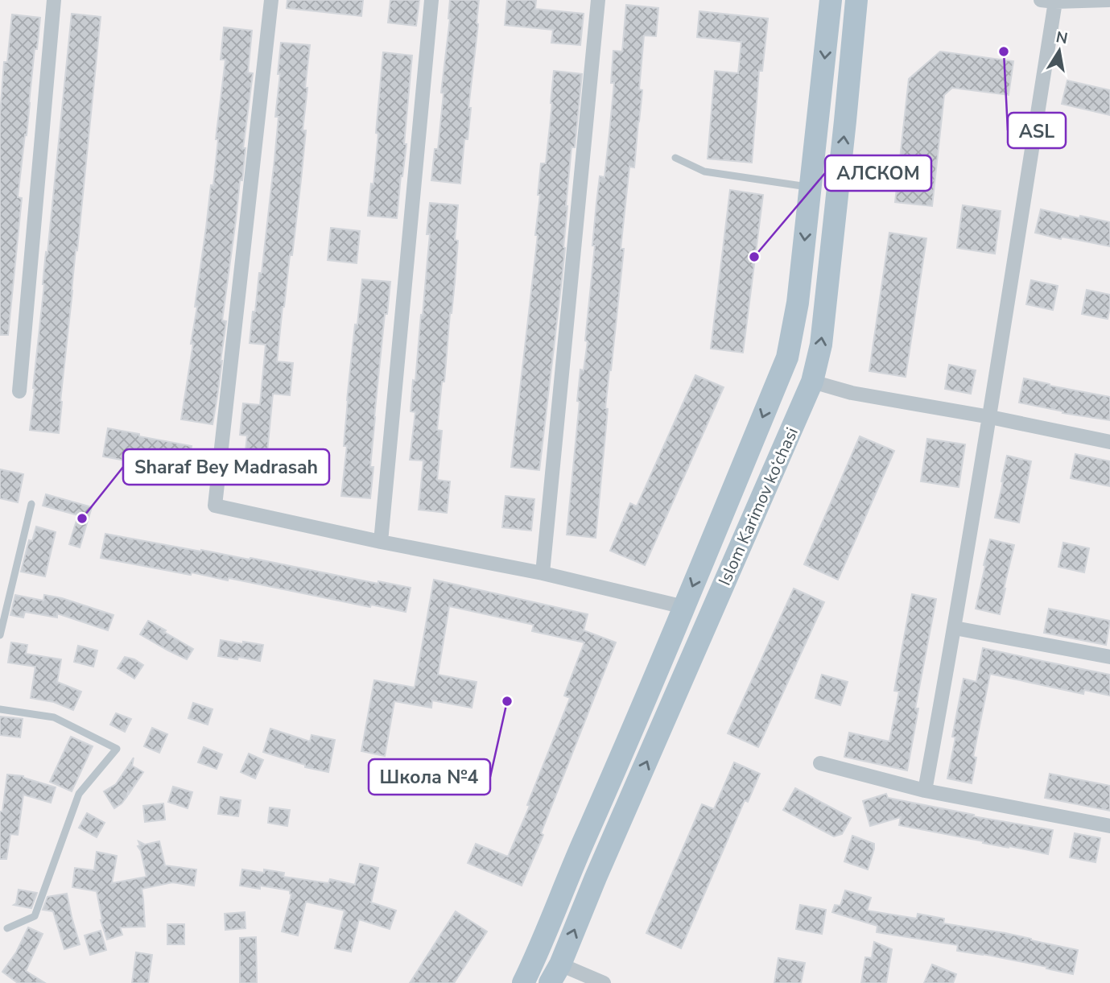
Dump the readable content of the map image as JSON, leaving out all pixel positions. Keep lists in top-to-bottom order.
{
  "streets": {
    "main road": ["Islom Karimov ko‘chasi"]
  },
  "places": [
    "ASL",
    "АЛСКОМ",
    "Sharaf Bey Madrasah",
    "Школа №4"
  ],
  "north": "top"
}
